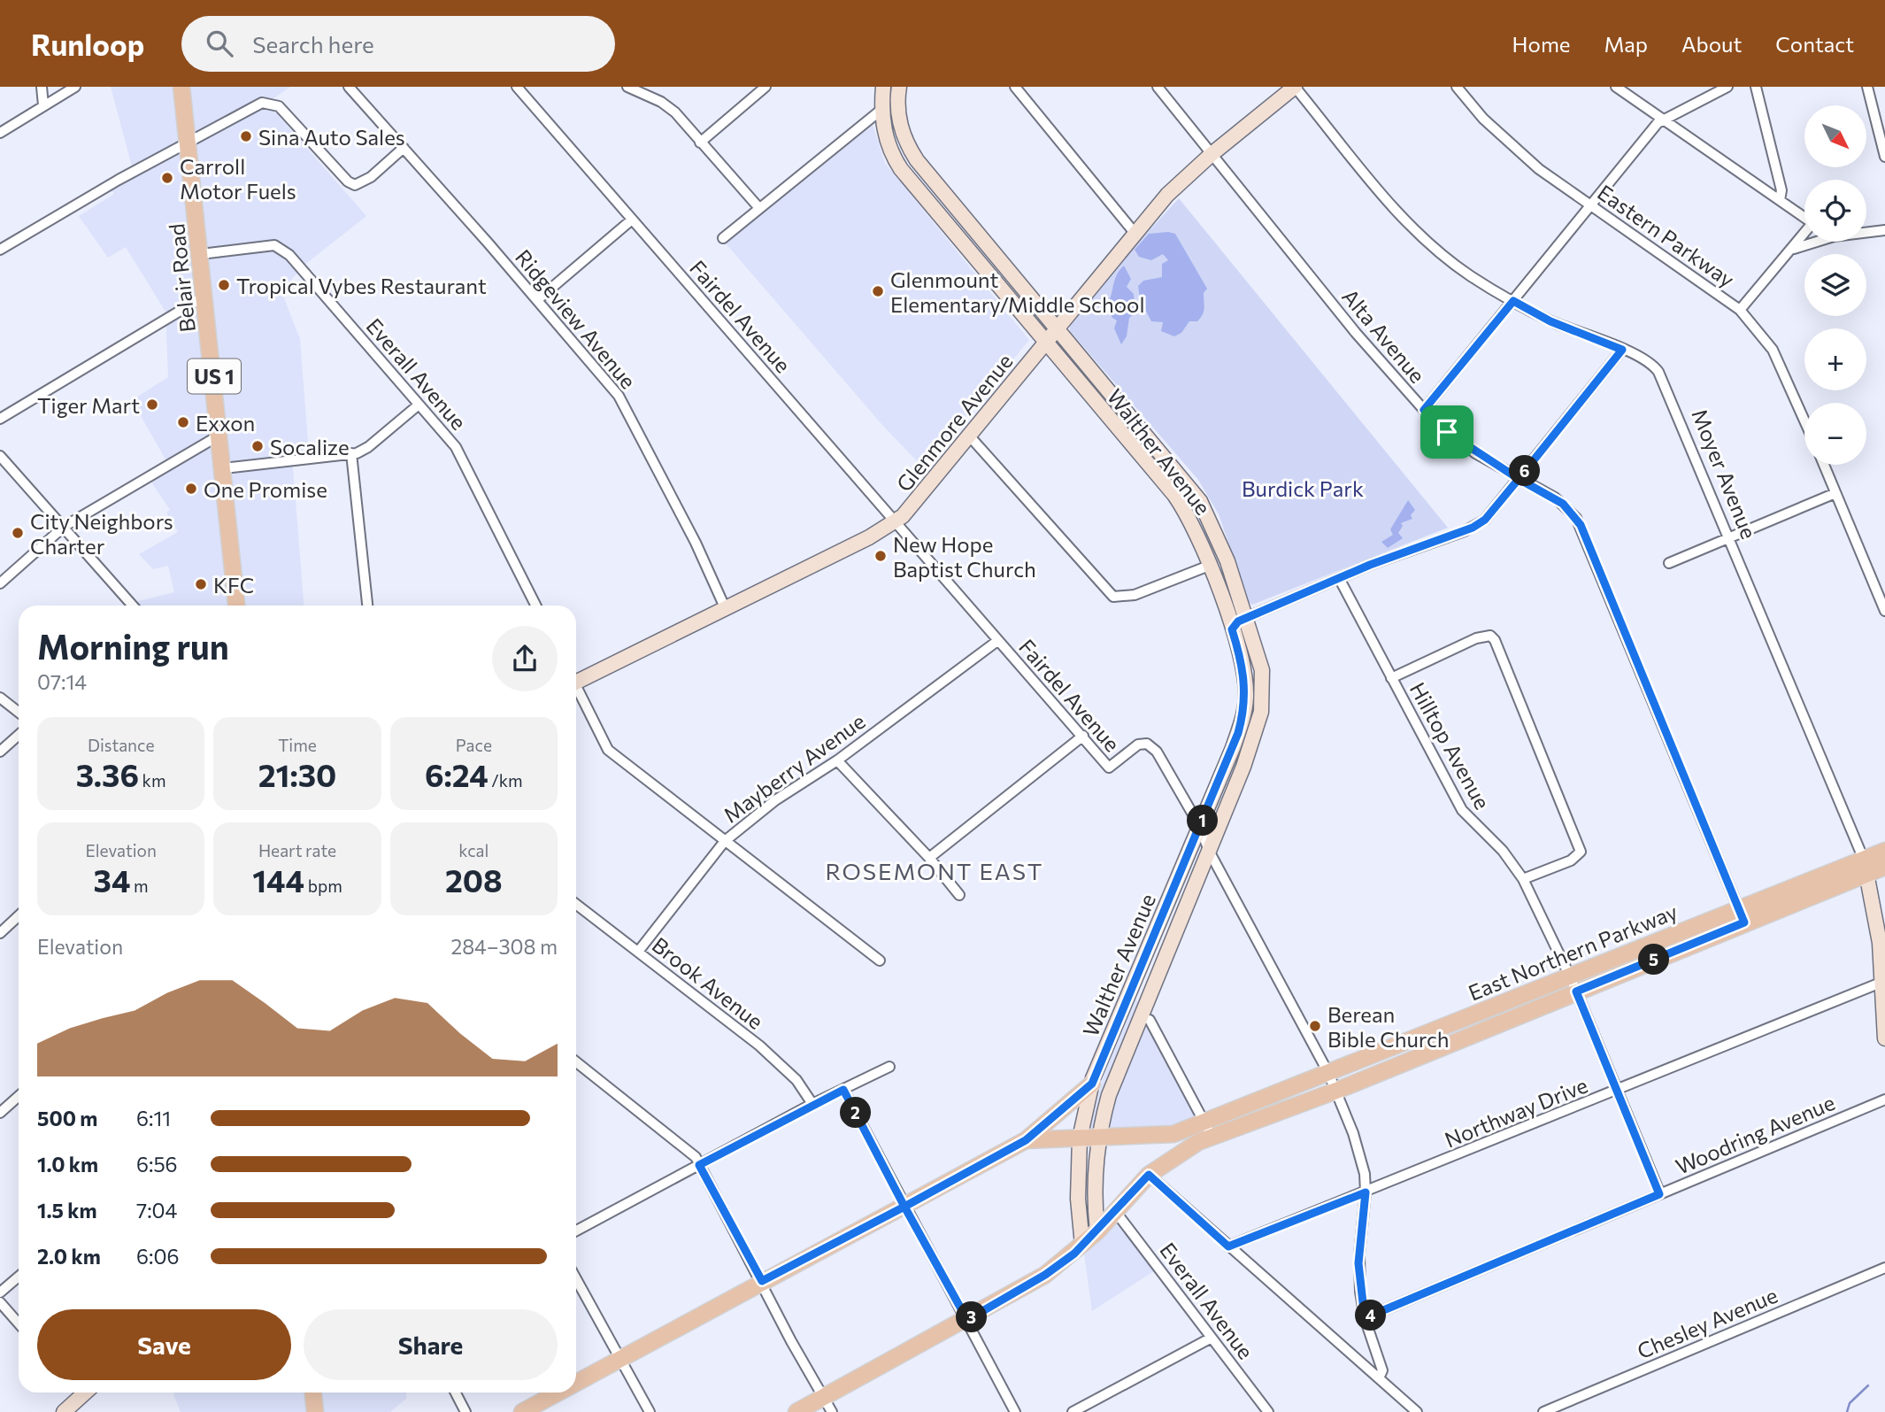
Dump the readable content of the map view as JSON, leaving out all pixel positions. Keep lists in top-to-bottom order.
{
  "streets": {
    "main road": [
      "Belair Road",
      "US 1",
      "Glenmore Avenue",
      "Walther Avenue",
      "Moyer Avenue",
      "East Northern Parkway"
    ],
    "street": [
      "Eastern Parkway",
      "Fairdel Avenue",
      "Ridgeview Avenue",
      "Alta Avenue",
      "Everall Avenue",
      "Hilltop Avenue",
      "Mayberry Avenue",
      "Brook Avenue",
      "Northway Drive",
      "Woodring Avenue",
      "Chesley Avenue"
    ]
  },
  "crossings": [
    ["Belair Road", "Everall Avenue"],
    ["Fairdel Avenue", "Glenmore Avenue"],
    ["Fairdel Avenue", "Walther Avenue"],
    ["Fairdel Avenue", "Mayberry Avenue"],
    ["Fairdel Avenue", "East Northern Parkway"],
    ["Fairdel Avenue", "Northway Drive"],
    ["Fairdel Avenue", "Woodring Avenue"],
    ["Ridgeview Avenue", "Glenmore Avenue"],
    ["Alta Avenue", "Glenmore Avenue"],
    ["Alta Avenue", "East Northern Parkway"],
    ["Everall Avenue", "East Northern Parkway"],
    ["Glenmore Avenue", "Walther Avenue"],
    ["Glenmore Avenue", "Moyer Avenue"],
    ["Walther Avenue", "East Northern Parkway"],
    ["Moyer Avenue", "East Northern Parkway"],
    ["Moyer Avenue", "Northway Drive"],
    ["Hilltop Avenue", "East Northern Parkway"],
    ["Hilltop Avenue", "Northway Drive"],
    ["Hilltop Avenue", "Woodring Avenue"],
    ["Mayberry Avenue", "Brook Avenue"]
  ],
  "districts": ["ROSEMONT EAST"],
  "parks": ["Burdick Park"],
  "places": [
    "Sina Auto Sales",
    "Carroll Motor Fuels",
    "Tropical Vybes Restaurant",
    "Glenmount Elementary/Middle School",
    "Tiger Mart",
    "Exxon",
    "Socalize",
    "One Promise",
    "City Neighbors Charter",
    "New Hope Baptist Church",
    "KFC",
    "Berean Bible Church"
  ],
  "north": "bottom right",
  "page": {
    "header": "Runloop",
    "search": "Search here",
    "nav": [
      "Home",
      "Map",
      "About",
      "Contact"
    ],
    "map_buttons": ["+", "−"],
    "pins": [
      "6",
      "1",
      "5",
      "2",
      "4",
      "3"
    ],
    "heading": ["Morning run", "07:14"],
    "stats": [
      ["Distance", "3.36 km"],
      ["Time", "21:30"],
      ["Pace", "6:24 /km"],
      ["Elevation", "34 m"],
      ["Heart rate", "144 bpm"],
      ["kcal", "208"]
    ],
    "chart": ["Elevation", "284–308 m"],
    "list": [
      {
        "name": "500 m",
        "note": "6:11"
      },
      {
        "name": "1.0 km",
        "note": "6:56"
      },
      {
        "name": "1.5 km",
        "note": "7:04"
      },
      {
        "name": "2.0 km",
        "note": "6:06"
      }
    ],
    "buttons": ["Save", "Share"]
  }
}
